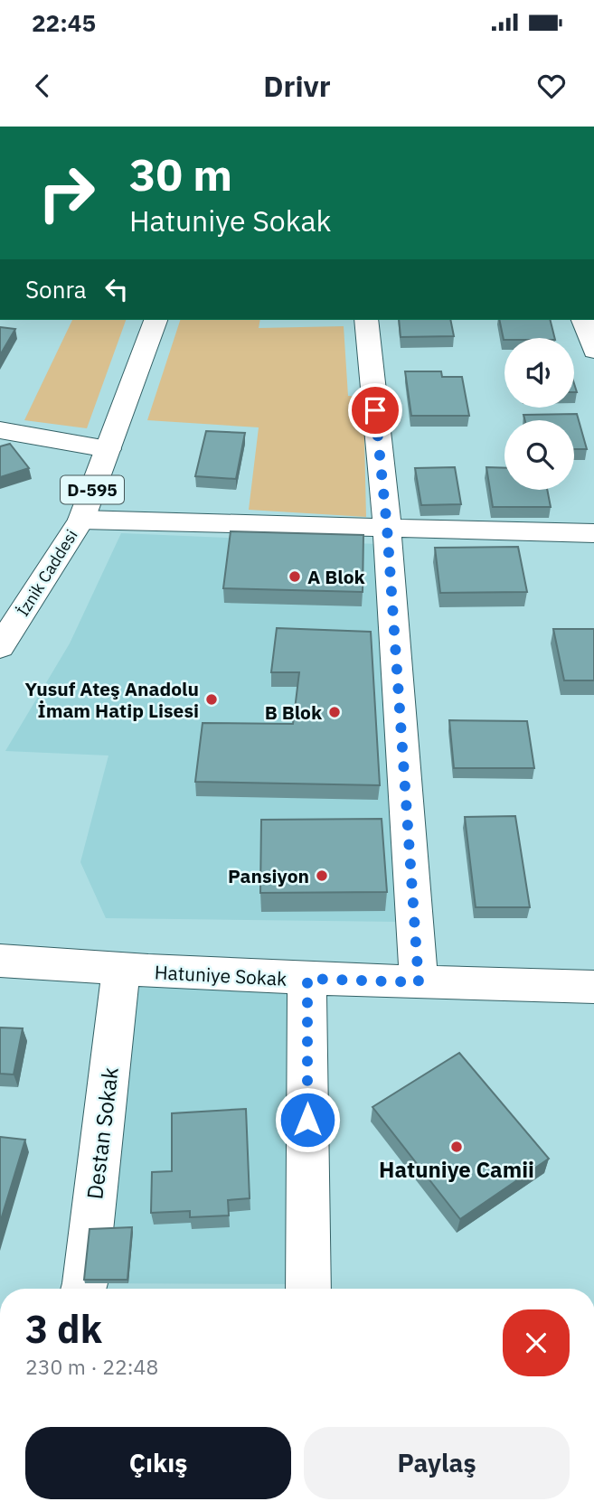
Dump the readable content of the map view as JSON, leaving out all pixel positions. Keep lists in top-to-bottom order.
{
  "streets": {
    "street": [
      "D-595",
      "İznik Caddesi",
      "Hatuniye Sokak",
      "Destan Sokak"
    ]
  },
  "crossings": [
    ["Hatuniye Sokak", "Destan Sokak"]
  ],
  "places": [
    "A Blok",
    "Yusuf Ateş Anadolu İmam Hatip Lisesi",
    "B Blok",
    "Pansiyon",
    "Hatuniye Camii"
  ],
  "page": {
    "status": "22:45",
    "header": "Drivr",
    "turn": ["30 m", "Hatuniye Sokak"],
    "then": "Sonra",
    "heading": ["3 dk", "230 m · 22:48"],
    "buttons": ["Çıkış", "Paylaş"]
  }
}
